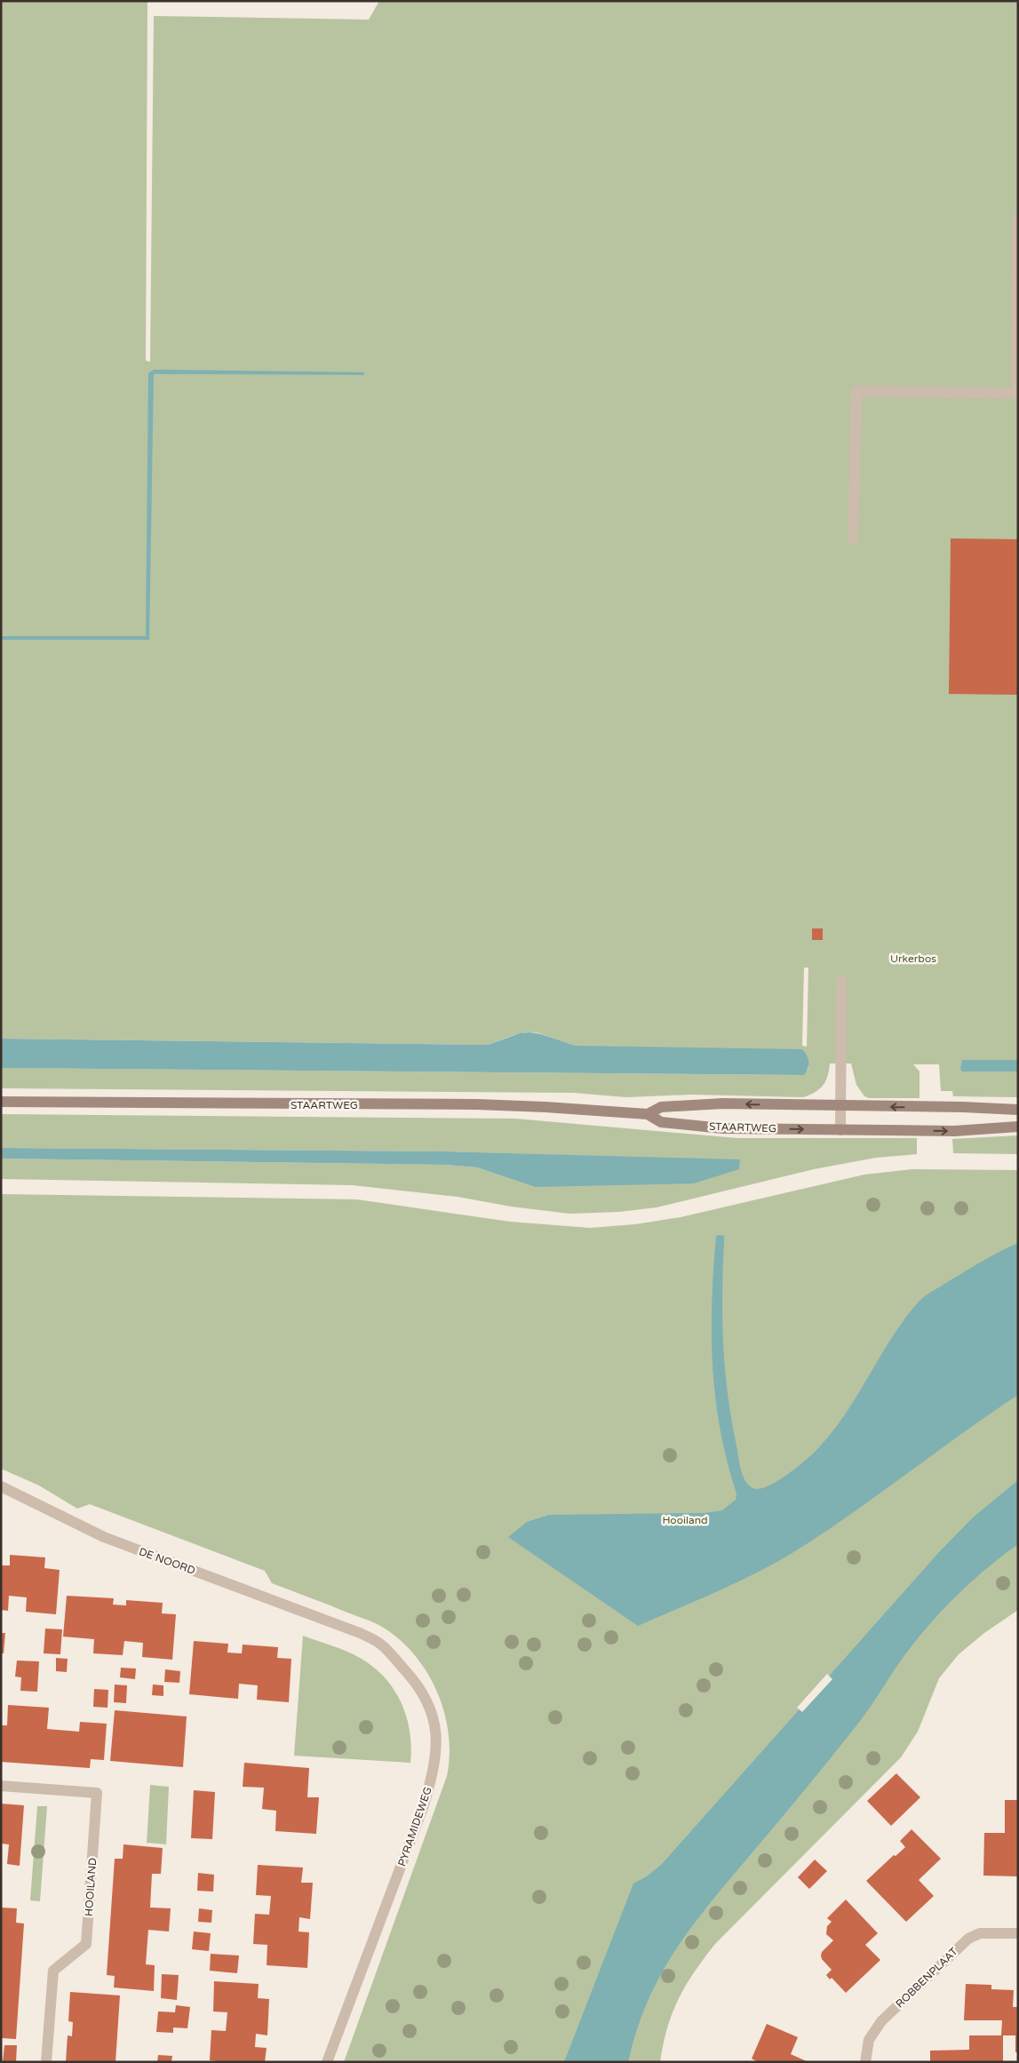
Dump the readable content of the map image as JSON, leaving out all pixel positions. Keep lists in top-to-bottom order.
{
  "streets": {
    "main road": ["STAARTWEG"],
    "street": [
      "DE NOORD",
      "PYRAMIDEWEG",
      "HOOILAND",
      "ROBBENPLAAT"
    ]
  },
  "crossings": [
    ["DE NOORD", "PYRAMIDEWEG"]
  ],
  "parks": ["Urkerbos", "Hooiland"]
}
